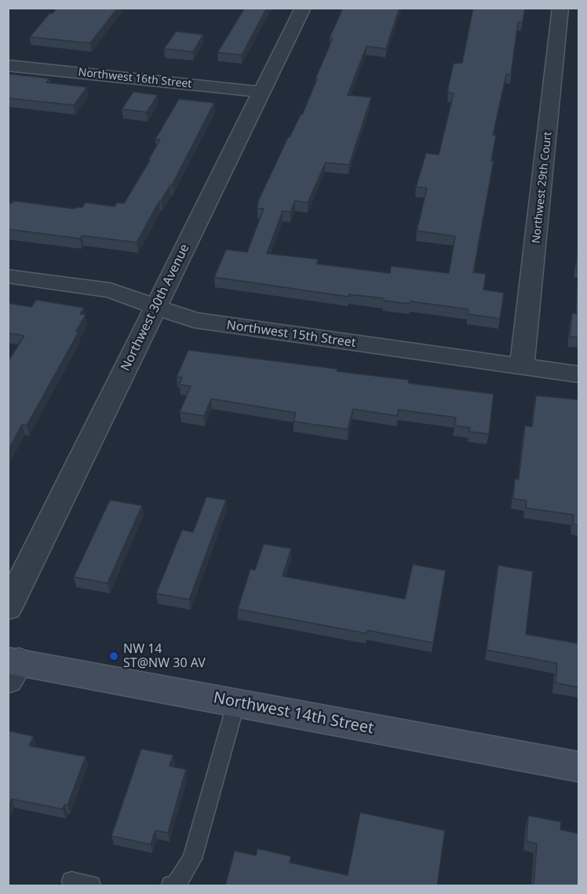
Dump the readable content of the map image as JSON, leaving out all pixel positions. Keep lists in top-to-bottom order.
{
  "streets": {
    "street": [
      "Northwest 16th Street",
      "Northwest 29th Court",
      "Northwest 30th Avenue",
      "Northwest 15th Street",
      "Northwest 14th Street"
    ]
  },
  "crossings": [
    ["Northwest 16th Street", "Northwest 30th Avenue"],
    ["Northwest 29th Court", "Northwest 15th Street"],
    ["Northwest 30th Avenue", "Northwest 15th Street"]
  ],
  "places": ["NW 14 ST@NW 30 AV"]
}
